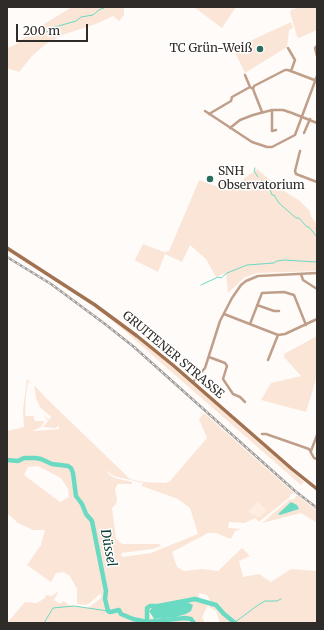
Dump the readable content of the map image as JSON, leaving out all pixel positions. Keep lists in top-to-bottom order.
{
  "streets": {
    "main road": ["GRUITENER STRASSE"]
  },
  "water": ["Düssel"],
  "places": ["TC Grün-Weiß", "SNH Observatorium"],
  "scale_bar": "200 m"
}
